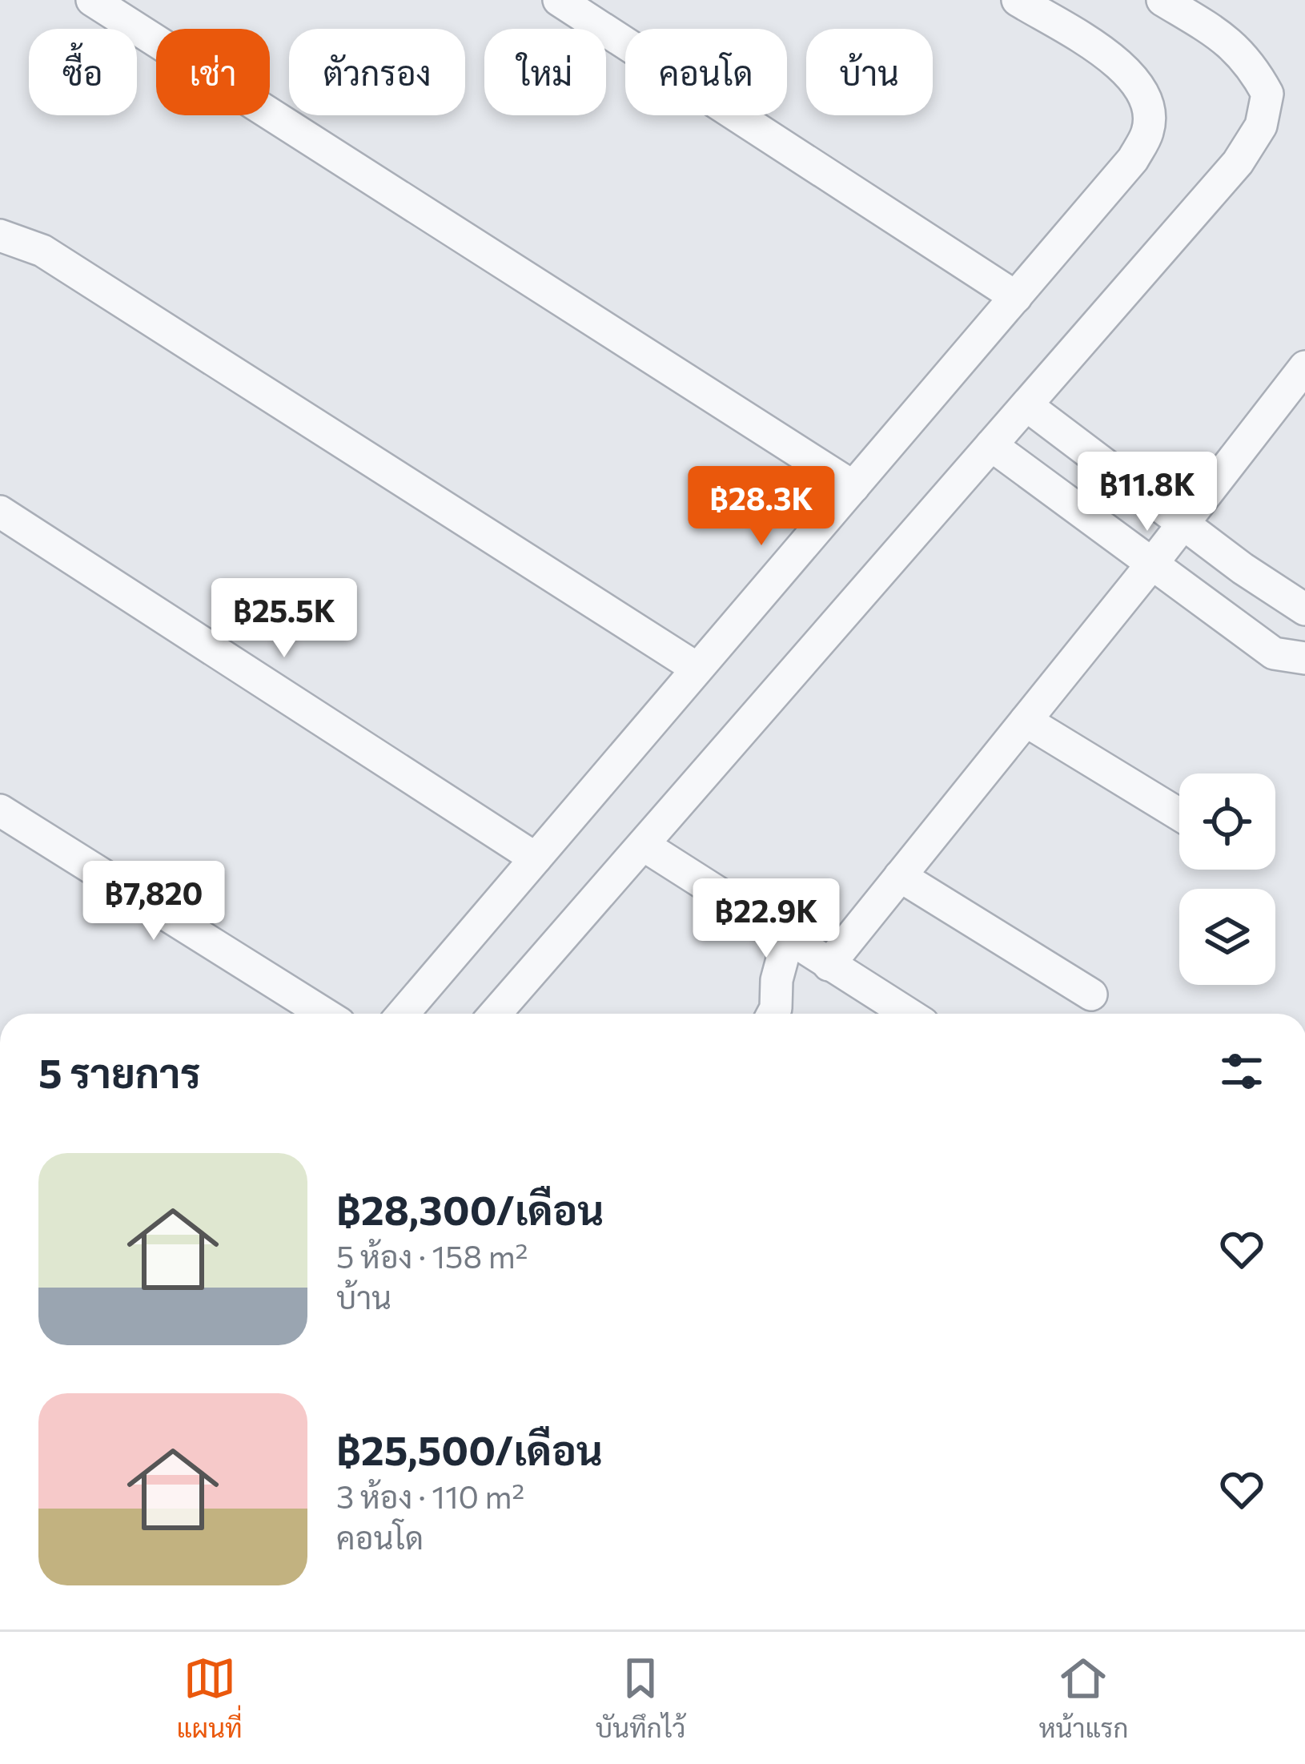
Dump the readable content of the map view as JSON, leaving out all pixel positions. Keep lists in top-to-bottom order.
{
  "page": {
    "chip": [
      "ซื้อ",
      "เช่า",
      "ตัวกรอง",
      "ใหม่",
      "คอนโด",
      "บ้าน"
    ],
    "price": [
      "฿11.8K",
      "฿28.3K",
      "฿25.5K",
      "฿7,820",
      "฿22.9K"
    ],
    "heading": "5 รายการ",
    "list": [
      {
        "name": "฿28,300/เดือน",
        "note": "5 ห้อง · 158 m² · บ้าน"
      },
      {
        "name": "฿25,500/เดือน",
        "note": "3 ห้อง · 110 m² · คอนโด"
      }
    ],
    "tabs": ["แผนที่", "บันทึกไว้", "หน้าแรก"]
  }
}
